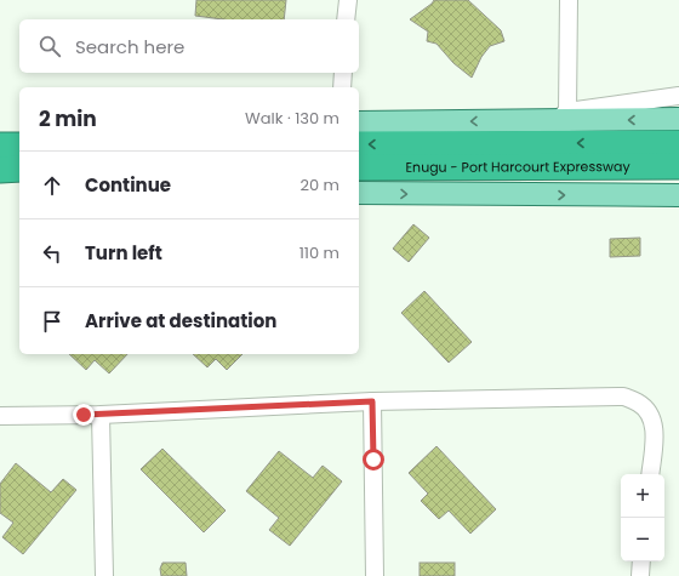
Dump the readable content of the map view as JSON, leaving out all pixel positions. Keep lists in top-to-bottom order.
{
  "streets": {
    "highway": ["Enugu - Port Harcourt Expressway"]
  },
  "page": {
    "search": "Search here",
    "heading": ["2 min", "Walk · 130 m"],
    "list": [
      ["Continue", "20 m"],
      ["Turn left", "110 m"],
      "Arrive at destination"
    ],
    "map_buttons": ["+", "−"]
  }
}
